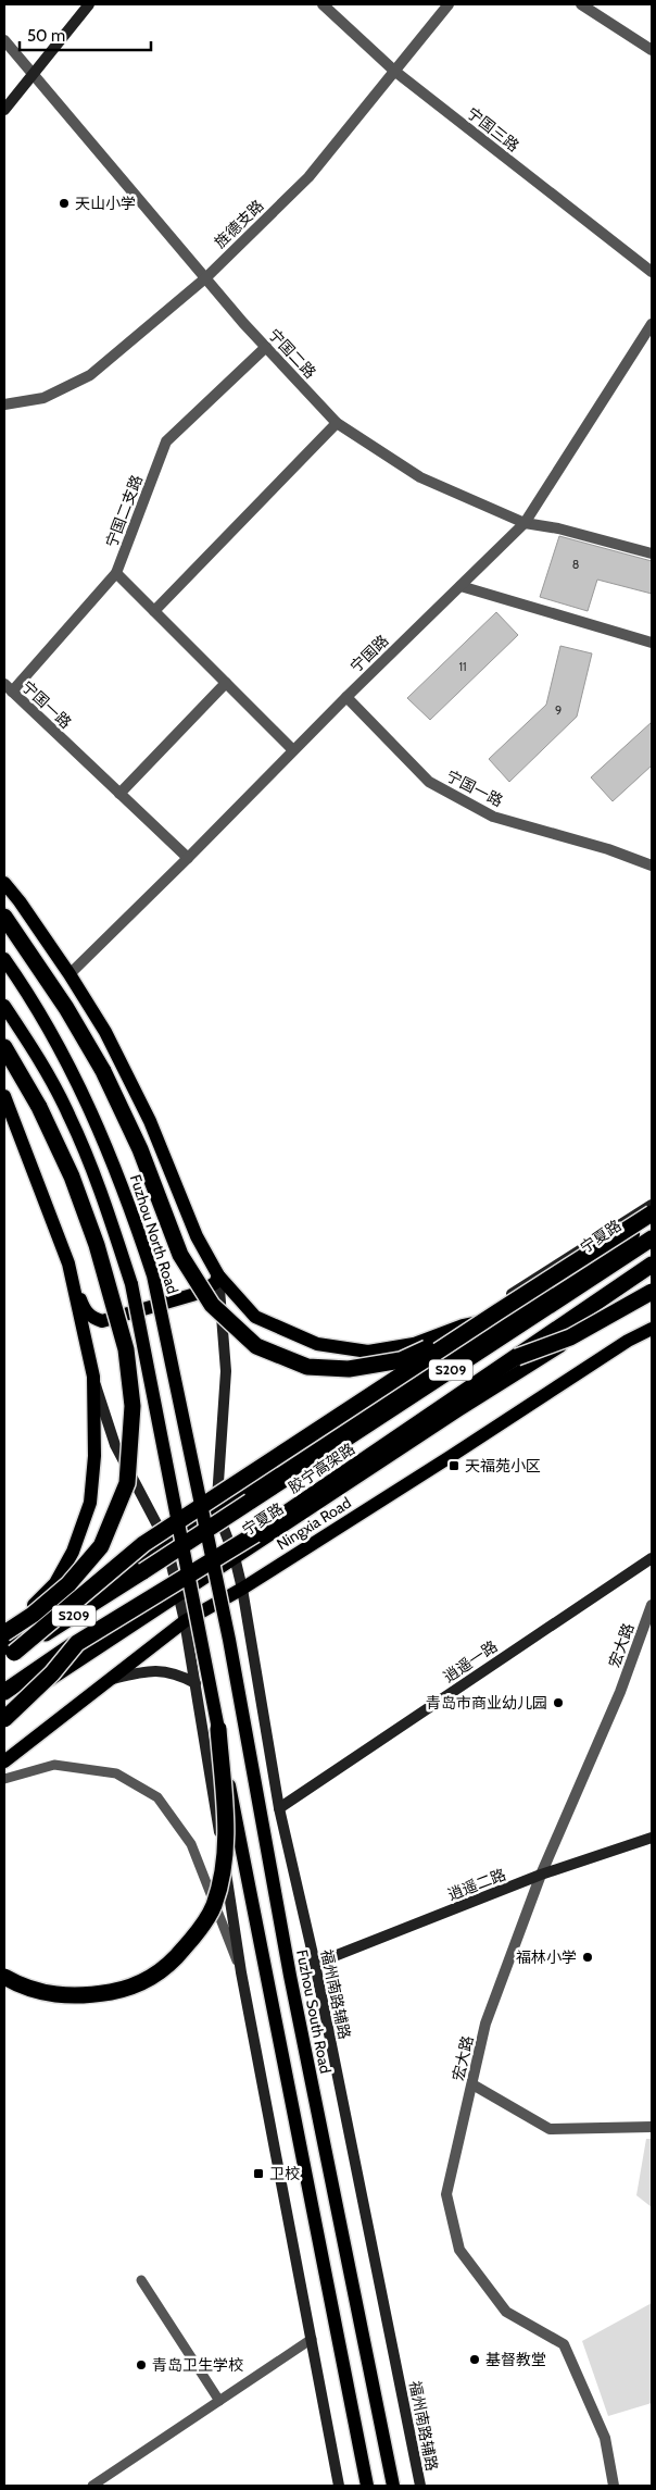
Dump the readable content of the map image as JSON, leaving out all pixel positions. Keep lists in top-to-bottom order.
{
  "streets": {
    "highway": ["S209", "胶宁高架路"],
    "main road": [
      "Fuzhou North Road",
      "宁夏路",
      "Ningxia Road",
      "逍遥一路",
      "逍遥二路",
      "福州南路辅路",
      "Fuzhou South Road"
    ],
    "street": [
      "宁国三路",
      "旌德支路",
      "宁国二路",
      "宁国二支路",
      "宁国路",
      "宁国一路",
      "宏大路"
    ]
  },
  "crossings": [
    ["宁国三路", "旌德支路"],
    ["旌德支路", "宁国二路"],
    ["宁国二路", "宁国二支路"],
    ["宁国二路", "宁国路"],
    ["宁国二支路", "宁国一路"],
    ["宁国路", "宁国一路"],
    ["Fuzhou North Road", "Fuzhou South Road"],
    ["宁夏路", "胶宁高架路"],
    ["宁夏路", "福州南路辅路"],
    ["Ningxia Road", "福州南路辅路"],
    ["宏大路", "逍遥二路"],
    ["逍遥一路", "福州南路辅路"],
    ["逍遥二路", "福州南路辅路"]
  ],
  "places": {
    "other": [
      "天山小学",
      "青岛市商业幼儿园",
      "福林小学",
      "基督教堂",
      "青岛卫生学校"
    ],
    "transit": ["天福苑小区", "卫校"]
  },
  "house_numbers": ["8", "11", "9"],
  "scale_bar": "50 m"
}
